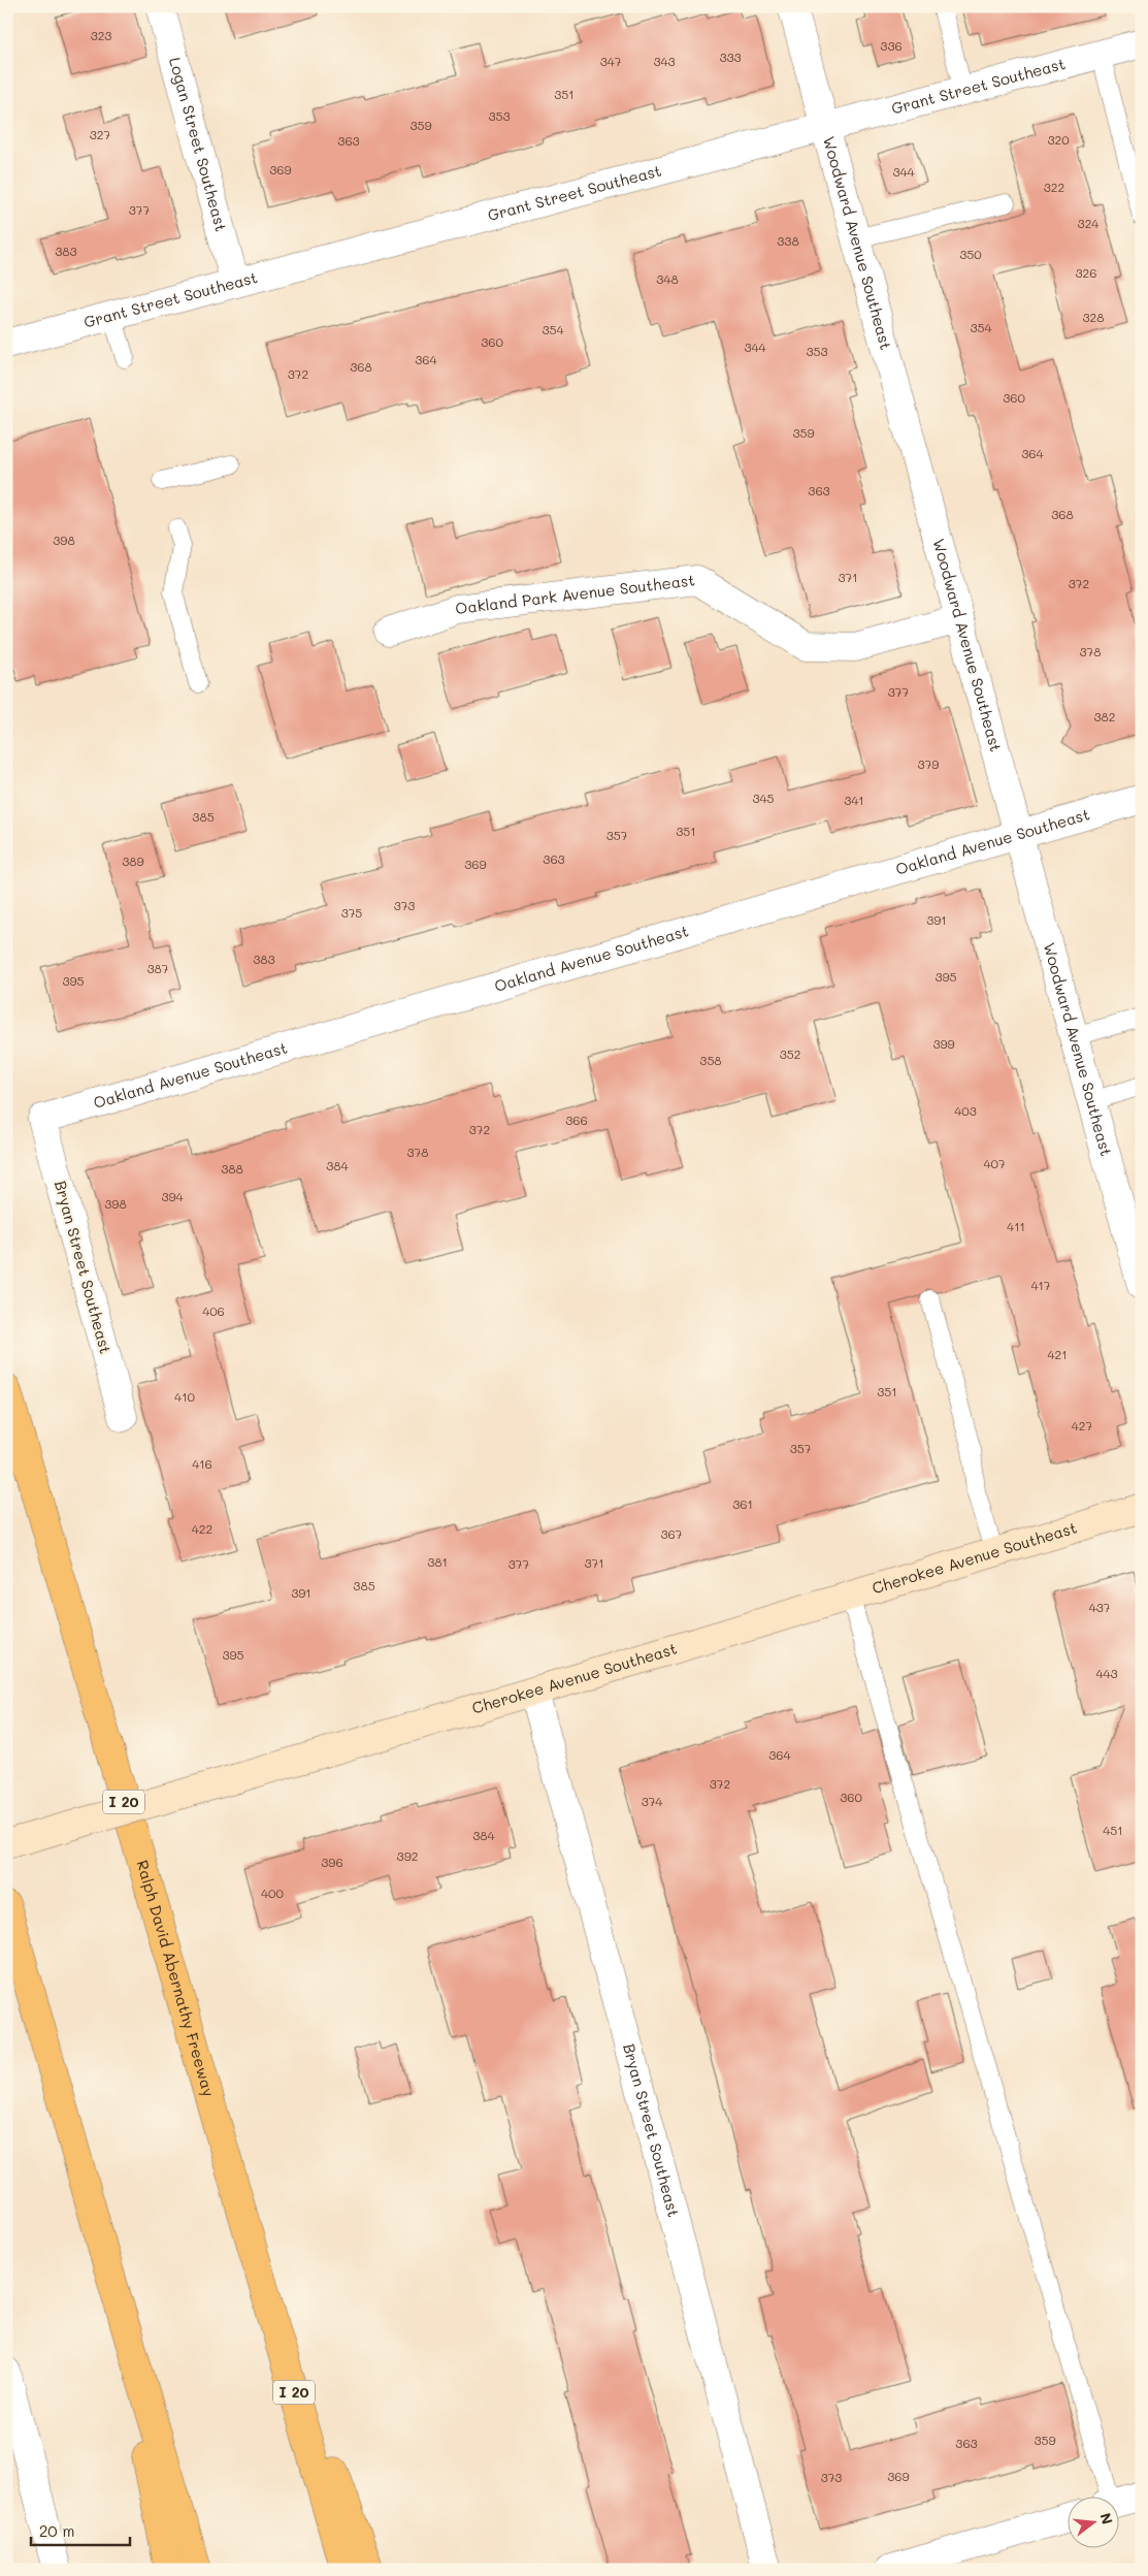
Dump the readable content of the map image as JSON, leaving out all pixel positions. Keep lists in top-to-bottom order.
{
  "streets": {
    "highway": ["I 20", "Ralph David Abernathy Freeway"],
    "street": [
      "Grant Street Southeast",
      "Logan Street Southeast",
      "Woodward Avenue Southeast",
      "Oakland Park Avenue Southeast",
      "Oakland Avenue Southeast",
      "Bryan Street Southeast",
      "Cherokee Avenue Southeast"
    ]
  },
  "crossings": [
    ["Grant Street Southeast", "Logan Street Southeast"],
    ["Grant Street Southeast", "Woodward Avenue Southeast"],
    ["Woodward Avenue Southeast", "Oakland Park Avenue Southeast"],
    ["Woodward Avenue Southeast", "Oakland Avenue Southeast"],
    ["Oakland Avenue Southeast", "Bryan Street Southeast"],
    ["Bryan Street Southeast", "Cherokee Avenue Southeast"]
  ],
  "house_numbers": [
    "323",
    "336",
    "333",
    "347",
    "343",
    "351",
    "353",
    "359",
    "327",
    "320",
    "363",
    "369",
    "344",
    "322",
    "377",
    "324",
    "338",
    "383",
    "350",
    "326",
    "348",
    "328",
    "354",
    "354",
    "360",
    "344",
    "353",
    "364",
    "368",
    "372",
    "360",
    "359",
    "364",
    "363",
    "368",
    "398",
    "371",
    "372",
    "378",
    "377",
    "382",
    "379",
    "345",
    "341",
    "385",
    "351",
    "357",
    "363",
    "389",
    "369",
    "373",
    "375",
    "391",
    "383",
    "387",
    "395",
    "395",
    "399",
    "352",
    "358",
    "403",
    "366",
    "372",
    "378",
    "407",
    "384",
    "388",
    "394",
    "398",
    "411",
    "417",
    "406",
    "421",
    "351",
    "410",
    "427",
    "357",
    "416",
    "361",
    "422",
    "367",
    "381",
    "371",
    "377",
    "385",
    "391",
    "437",
    "395",
    "443",
    "364",
    "372",
    "360",
    "374",
    "451",
    "384",
    "392",
    "396",
    "400",
    "359",
    "363",
    "369",
    "373"
  ],
  "scale_bar": "20 m",
  "north": "right"
}
